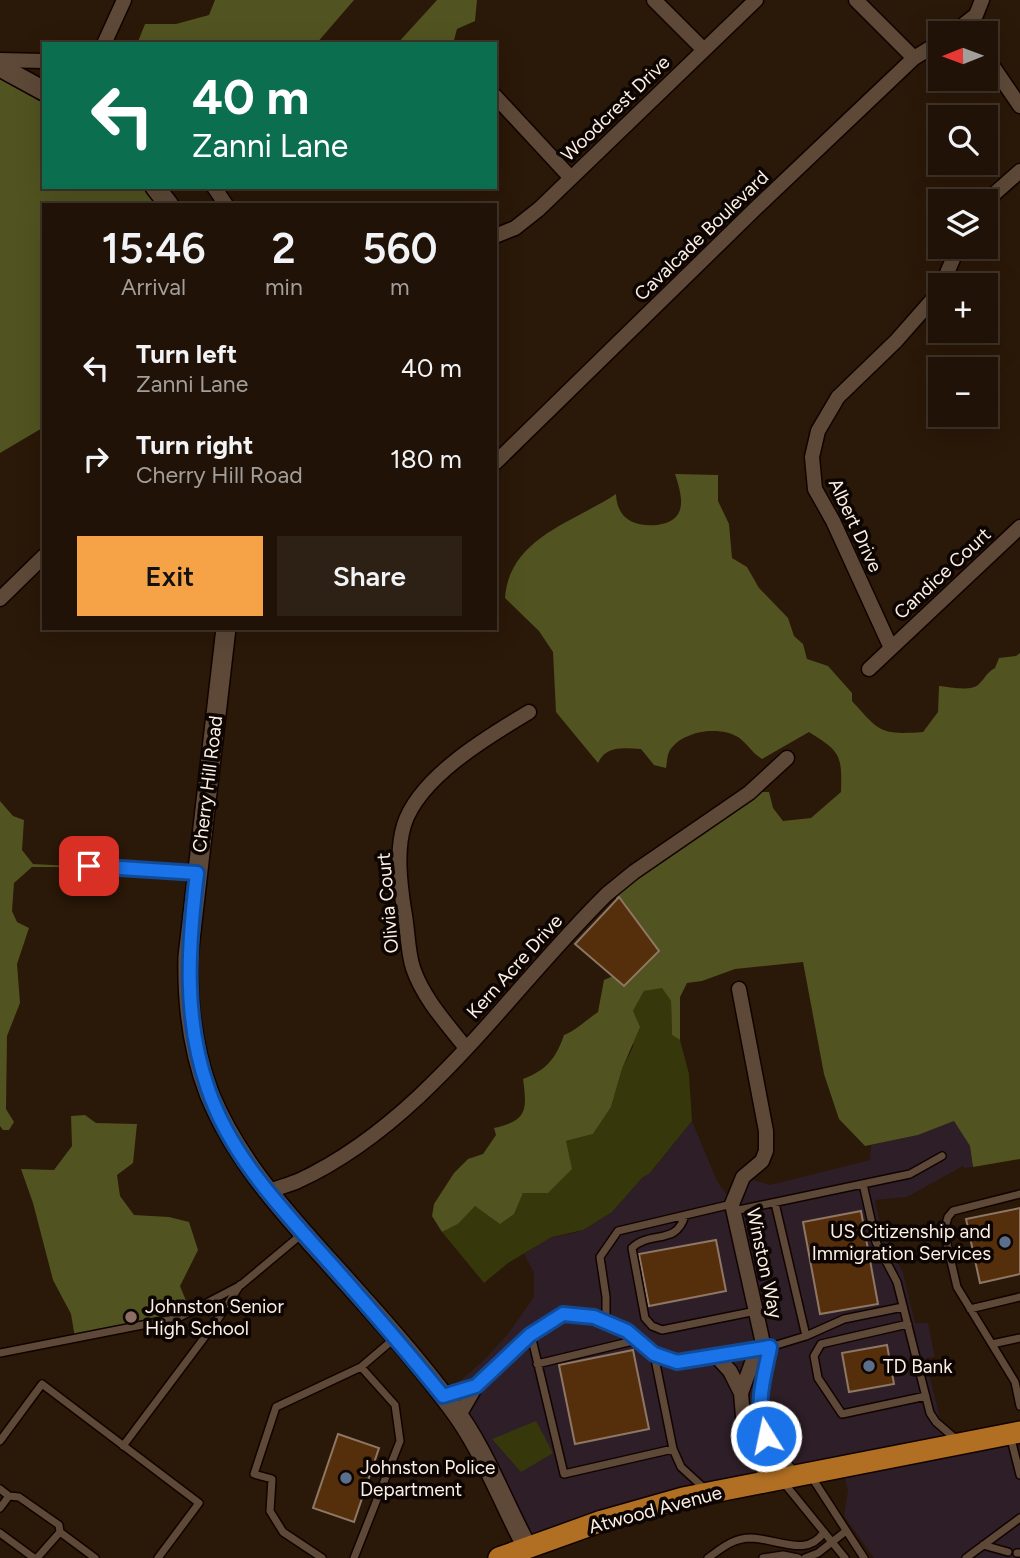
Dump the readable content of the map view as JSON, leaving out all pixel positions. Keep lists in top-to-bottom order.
{
  "streets": {
    "main road": ["Cherry Hill Road", "Atwood Avenue"],
    "street": [
      "Woodcrest Drive",
      "Cavalcade Boulevard",
      "Albert Drive",
      "Candice Court",
      "Olivia Court",
      "Kern Acre Drive",
      "Winston Way"
    ]
  },
  "crossings": [
    ["Albert Drive", "Candice Court"],
    ["Cherry Hill Road", "Kern Acre Drive"],
    ["Cherry Hill Road", "Atwood Avenue"],
    ["Olivia Court", "Kern Acre Drive"]
  ],
  "places": [
    "US Citizenship and Immigration Services",
    "Johnston Senior High School",
    "TD Bank",
    "Johnston Police Department"
  ],
  "north": "left",
  "page": {
    "map_buttons": ["+", "−"],
    "turn": ["40 m", "Zanni Lane"],
    "eta": [
      "15:46",
      "Arrival",
      "2",
      "min",
      "560",
      "m"
    ],
    "list": [
      {
        "name": "Turn left",
        "note": "Zanni Lane",
        "value": "40 m"
      },
      {
        "name": "Turn right",
        "note": "Cherry Hill Road",
        "value": "180 m"
      }
    ],
    "buttons": ["Exit", "Share"]
  }
}
